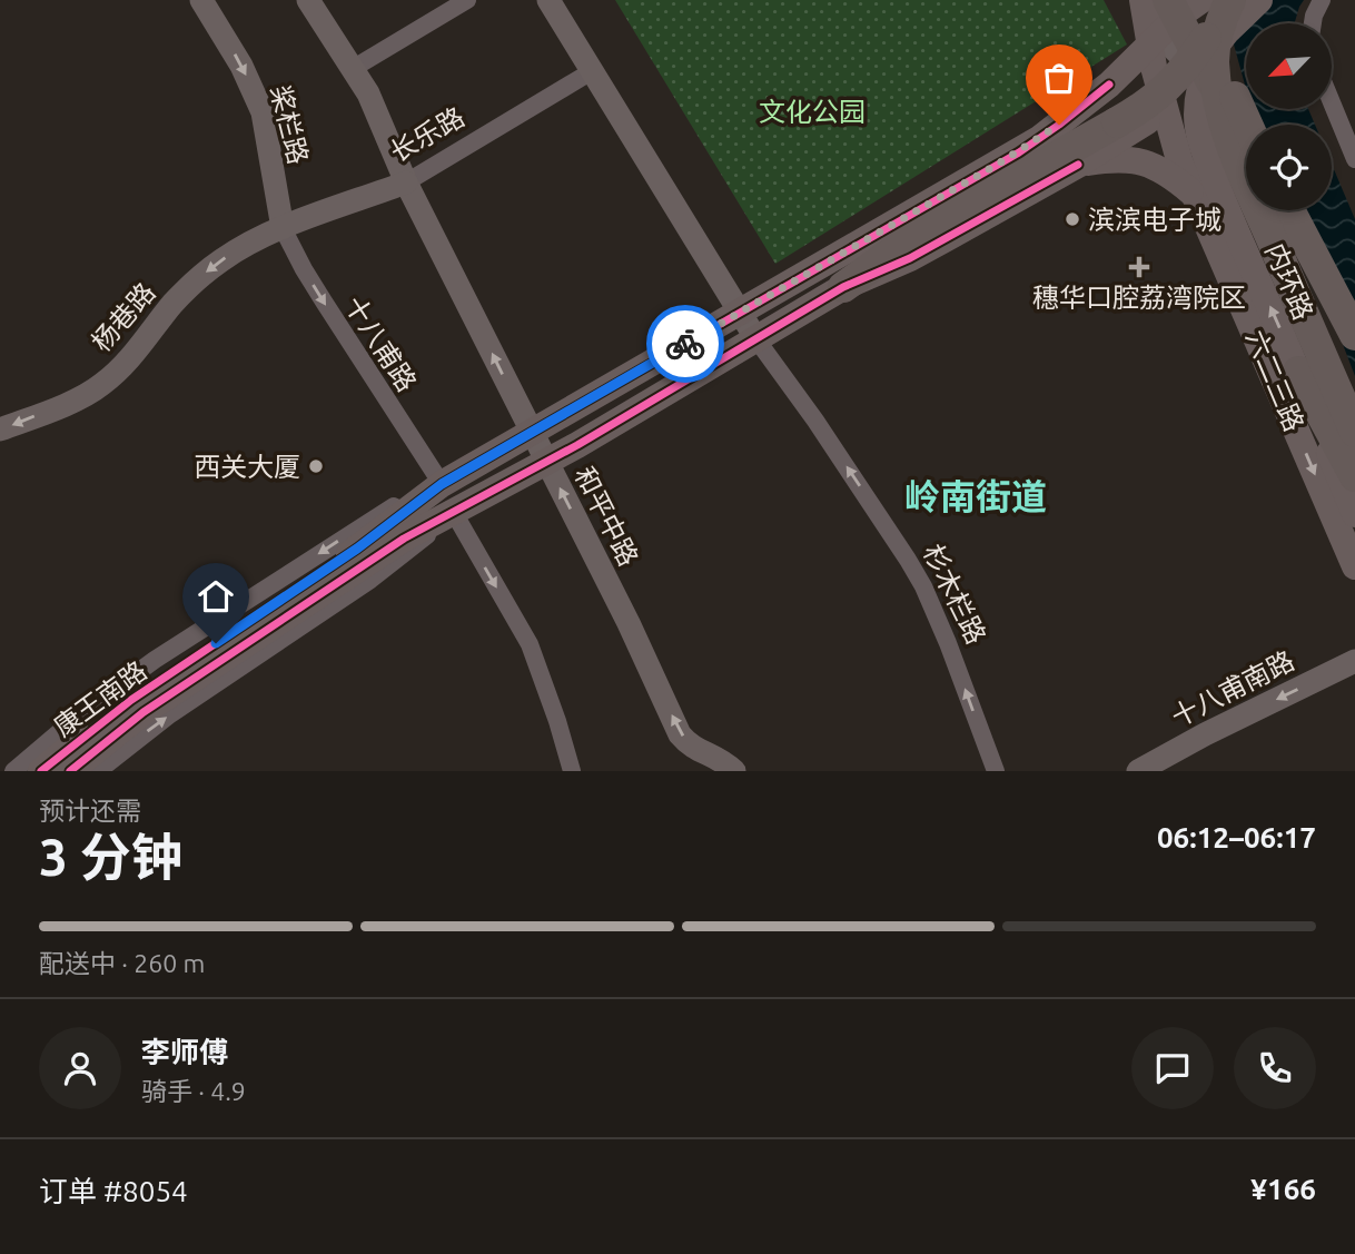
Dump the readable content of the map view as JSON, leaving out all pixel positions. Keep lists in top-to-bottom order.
{
  "streets": {
    "highway": ["内环路"],
    "main road": ["六二三路", "康王南路"],
    "street": [
      "桨栏路",
      "长乐路",
      "杨巷路",
      "十八甫路",
      "和平中路",
      "杉木栏路",
      "十八甫南路"
    ]
  },
  "crossings": [
    ["桨栏路", "长乐路"],
    ["桨栏路", "杨巷路"],
    ["桨栏路", "十八甫路"],
    ["长乐路", "杨巷路"],
    ["长乐路", "十八甫路"],
    ["长乐路", "和平中路"],
    ["内环路", "六二三路"],
    ["内环路", "康王南路"],
    ["杨巷路", "十八甫路"],
    ["十八甫路", "康王南路"],
    ["六二三路", "康王南路"],
    ["和平中路", "康王南路"],
    ["杉木栏路", "康王南路"]
  ],
  "one_way": [
    "桨栏路",
    "杨巷路",
    "十八甫路",
    "杉木栏路",
    "十八甫南路"
  ],
  "districts": ["岭南街道"],
  "parks": ["文化公园"],
  "places": {
    "other": ["滨滨电子城", "西关大厦"],
    "health": ["穗华口腔荔湾院区"]
  },
  "north": "bottom left",
  "page": {
    "heading": ["3 分钟", "预计还需", "06:12–06:17"],
    "panel": [
      "李师傅",
      "骑手 · 4.9",
      "订单 #8054",
      "¥166"
    ],
    "bar": "配送中 · 260 m"
  }
}
